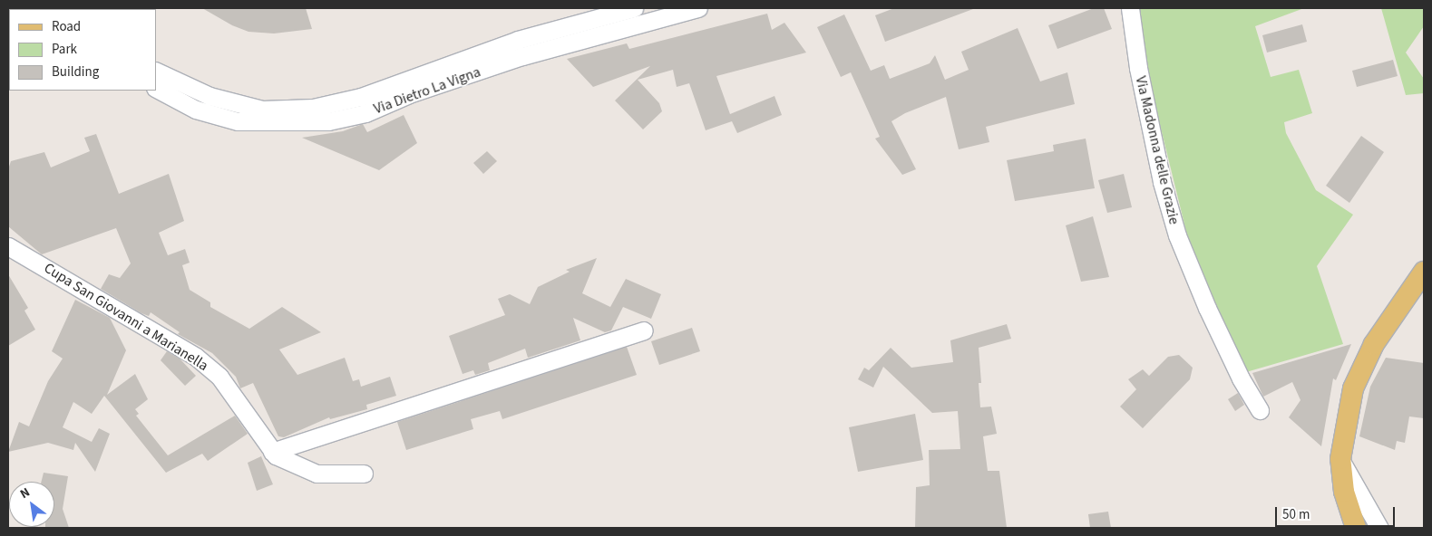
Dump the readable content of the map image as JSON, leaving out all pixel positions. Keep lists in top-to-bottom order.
{
  "streets": {
    "street": ["Via Dietro La Vigna", "Via Madonna delle Grazie", "Cupa San Giovanni a Marianella"]
  },
  "legend": ["Road", "Park", "Building"],
  "scale_bar": "50 m",
  "north": "top left"
}
